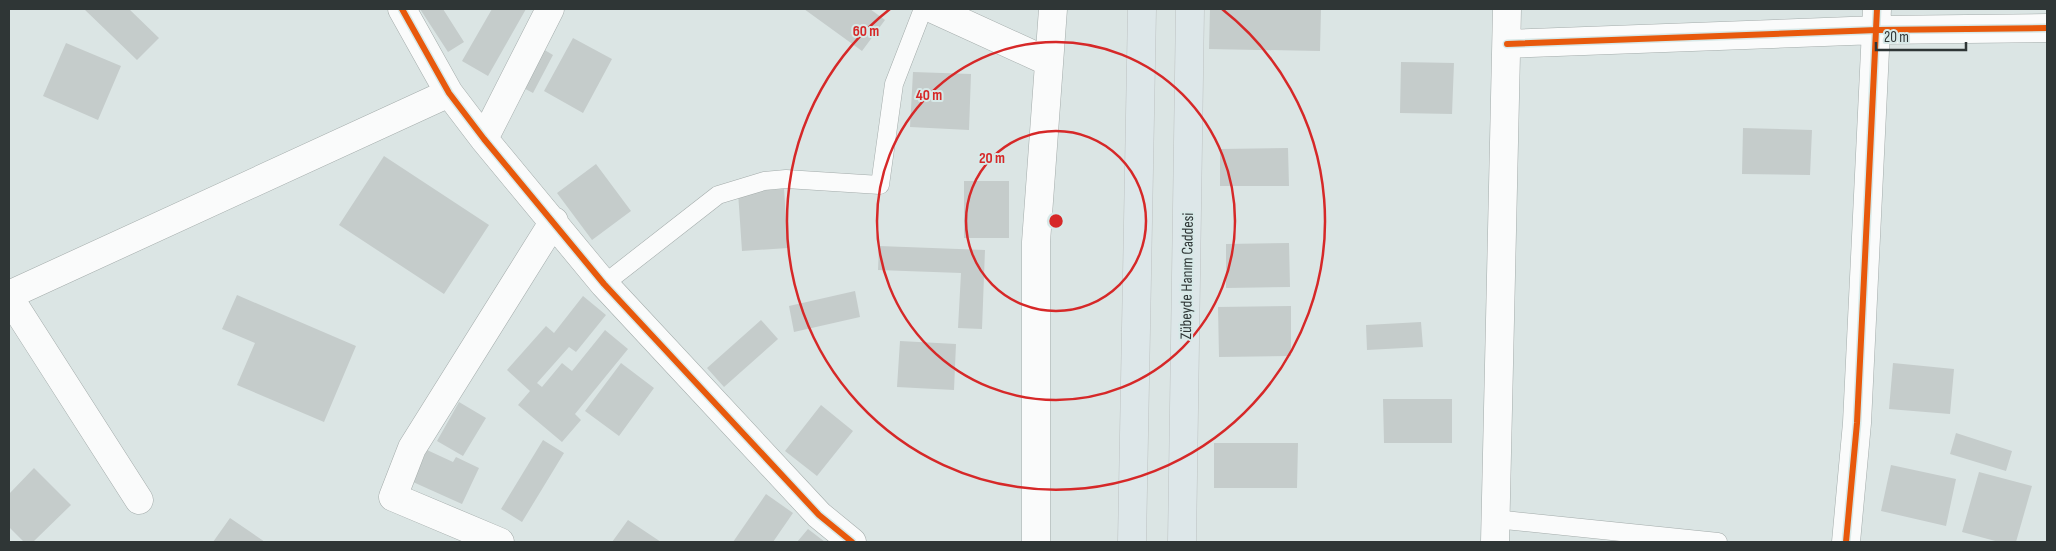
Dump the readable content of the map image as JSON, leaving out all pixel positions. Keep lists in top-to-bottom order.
{
  "streets": {
    "main road": ["Zübeyde Hanım Caddesi"]
  },
  "scale_bar": "20 m",
  "rings": ["60 m", "40 m", "20 m"]
}
